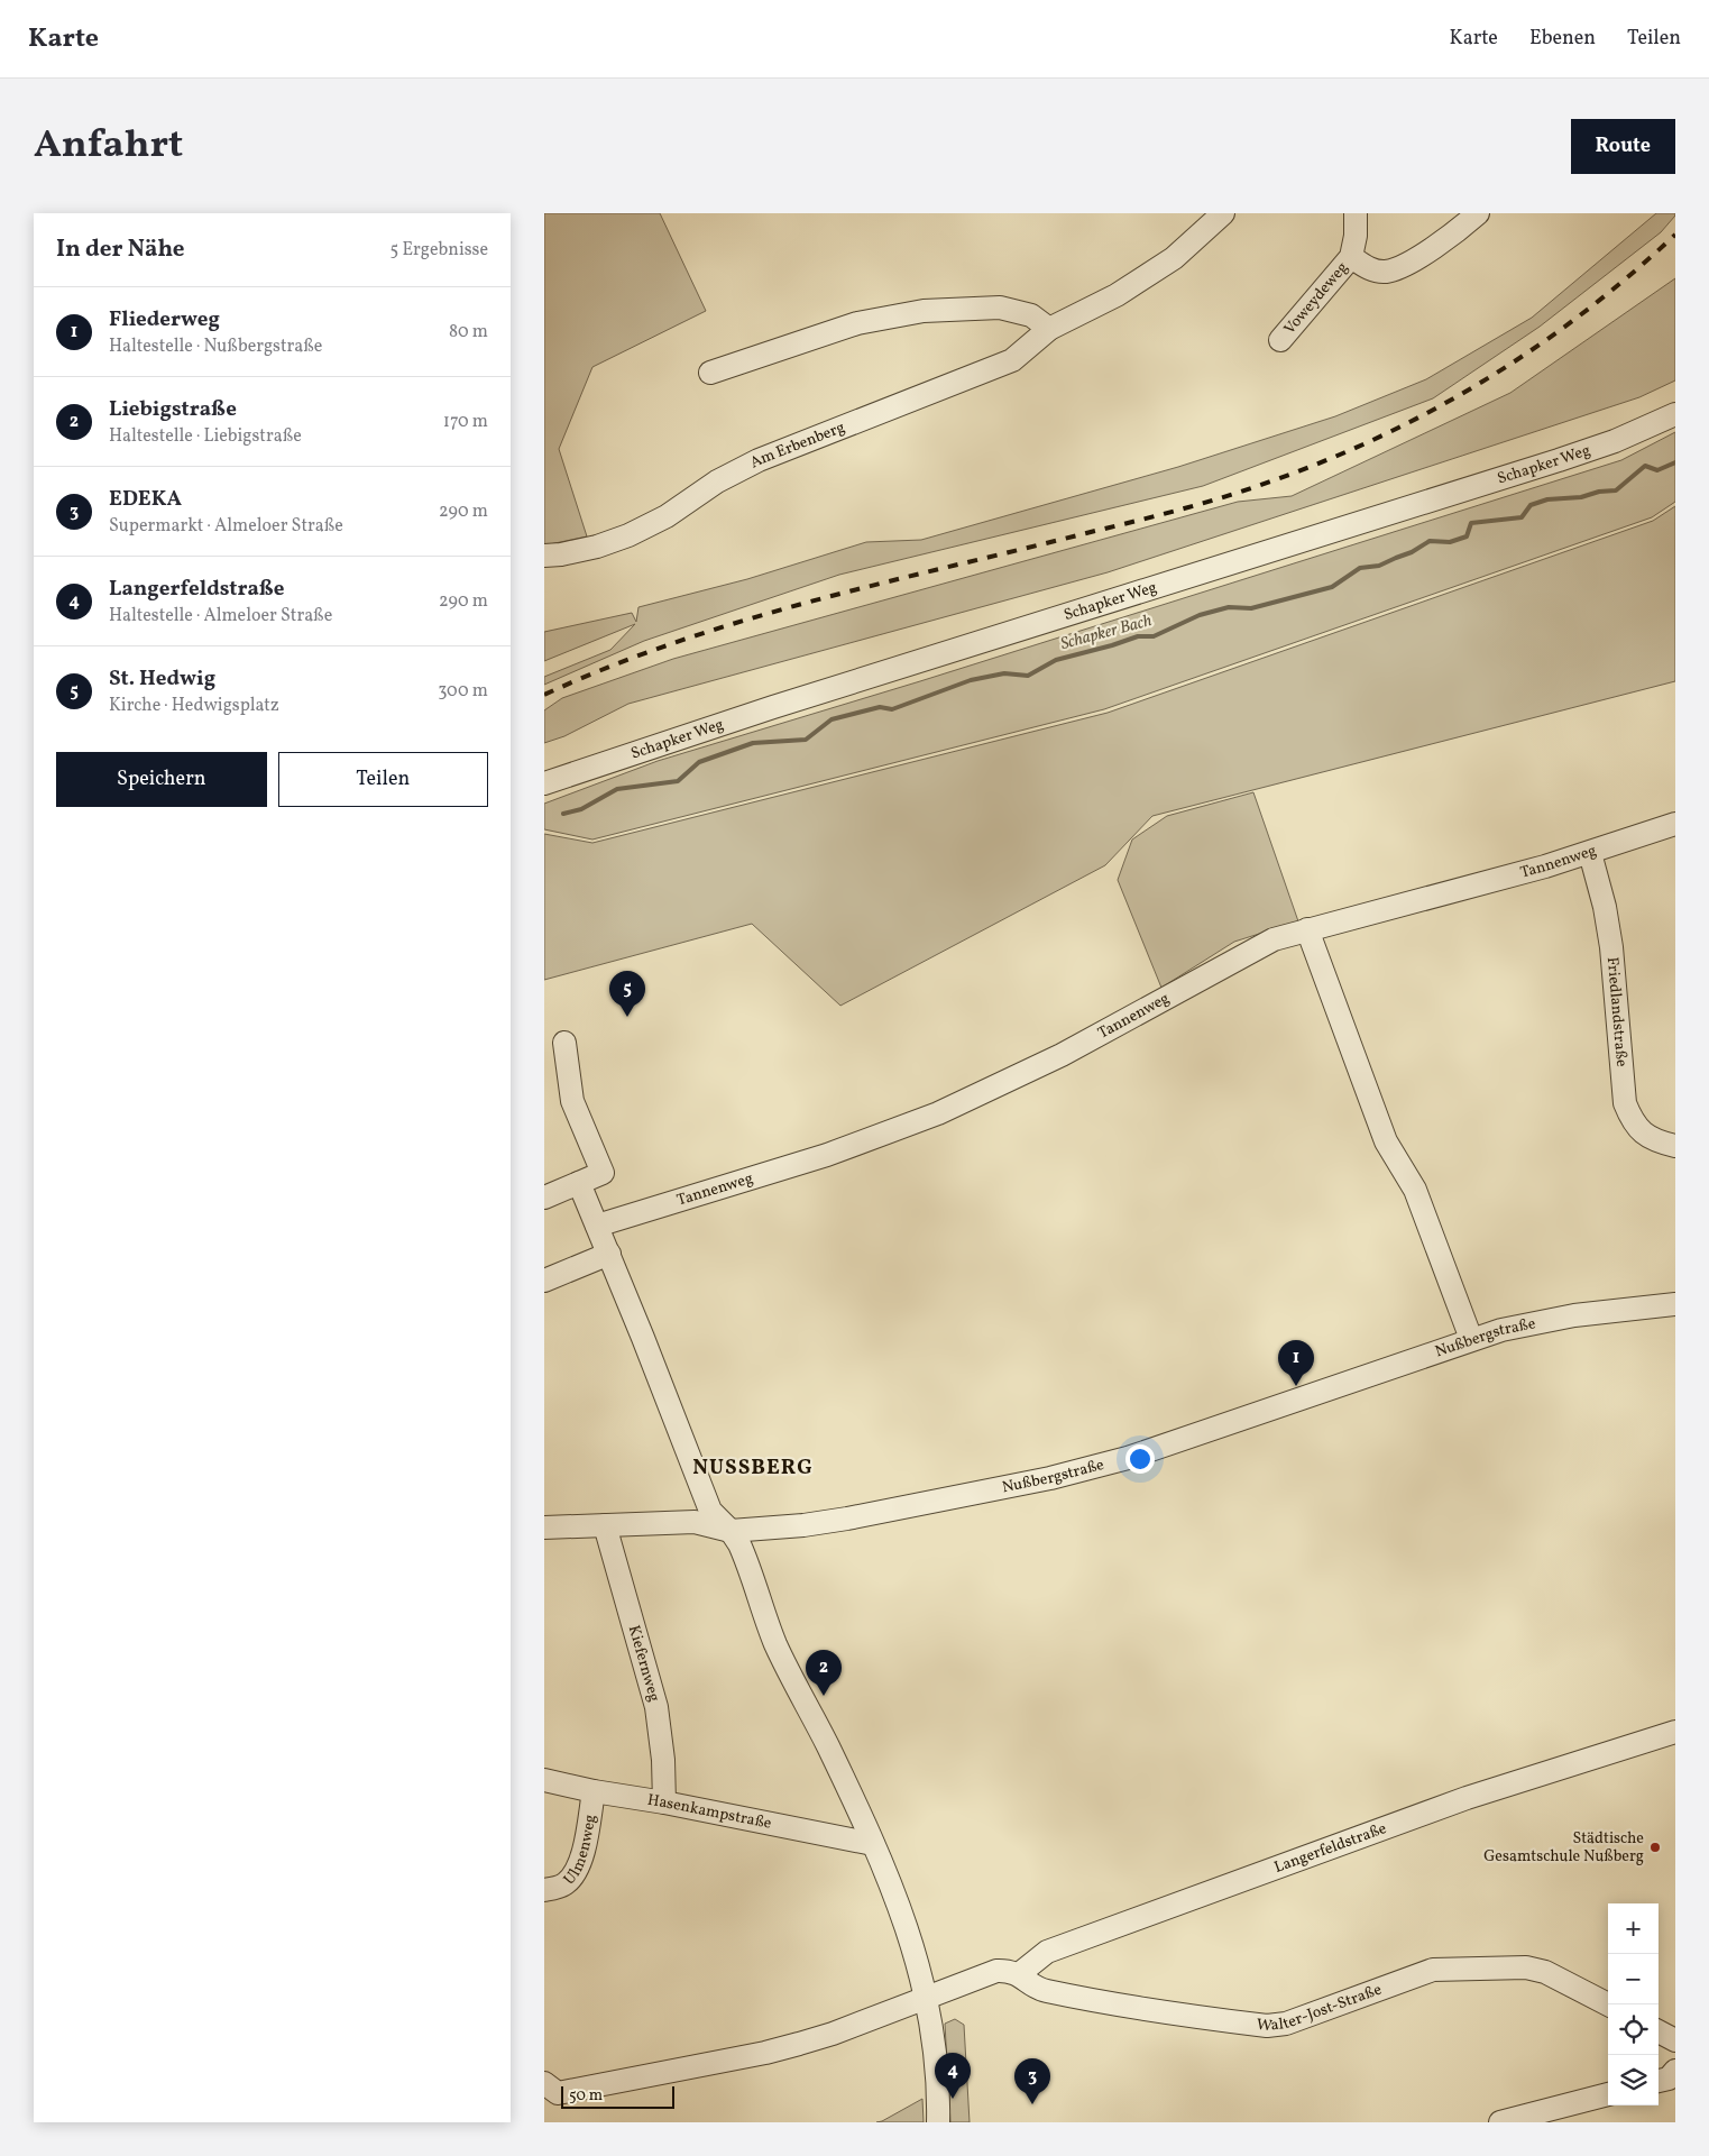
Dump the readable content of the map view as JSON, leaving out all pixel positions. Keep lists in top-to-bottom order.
{
  "streets": {
    "street": [
      "Voweydeweg",
      "Am Erbenberg",
      "Schapker Weg",
      "Tannenweg",
      "Friedlandstraße",
      "Nußbergstraße",
      "Kiefernweg",
      "Hasenkampstraße",
      "Ulmenweg",
      "Langerfeldstraße",
      "Walter-Jost-Straße"
    ]
  },
  "crossings": [
    ["Tannenweg", "Friedlandstraße"],
    ["Nußbergstraße", "Kiefernweg"],
    ["Kiefernweg", "Hasenkampstraße"],
    ["Hasenkampstraße", "Ulmenweg"],
    ["Langerfeldstraße", "Walter-Jost-Straße"]
  ],
  "districts": ["NUSSBERG"],
  "water": ["Schapker Bach"],
  "places": ["Städtische Gesamtschule Nußberg"],
  "scale_bar": "50 m",
  "page": {
    "header": "Karte",
    "nav": ["Karte", "Ebenen", "Teilen"],
    "title": "Anfahrt",
    "buttons": [
      "Route",
      ["Speichern", "Teilen"]
    ],
    "heading": ["In der Nähe", "5 Ergebnisse"],
    "list": [
      {
        "mark": "1",
        "name": "Fliederweg",
        "note": "Haltestelle · Nußbergstraße",
        "value": "80 m"
      },
      {
        "mark": "2",
        "name": "Liebigstraße",
        "note": "Haltestelle · Liebigstraße",
        "value": "170 m"
      },
      {
        "mark": "3",
        "name": "EDEKA",
        "note": "Supermarkt · Almeloer Straße",
        "value": "290 m"
      },
      {
        "mark": "4",
        "name": "Langerfeldstraße",
        "note": "Haltestelle · Almeloer Straße",
        "value": "290 m"
      },
      {
        "mark": "5",
        "name": "St. Hedwig",
        "note": "Kirche · Hedwigsplatz",
        "value": "300 m"
      }
    ],
    "pins": [
      "5",
      "1",
      "2",
      "4",
      "3"
    ],
    "map_buttons": ["+", "−"],
    "scale": "50 m"
  }
}
